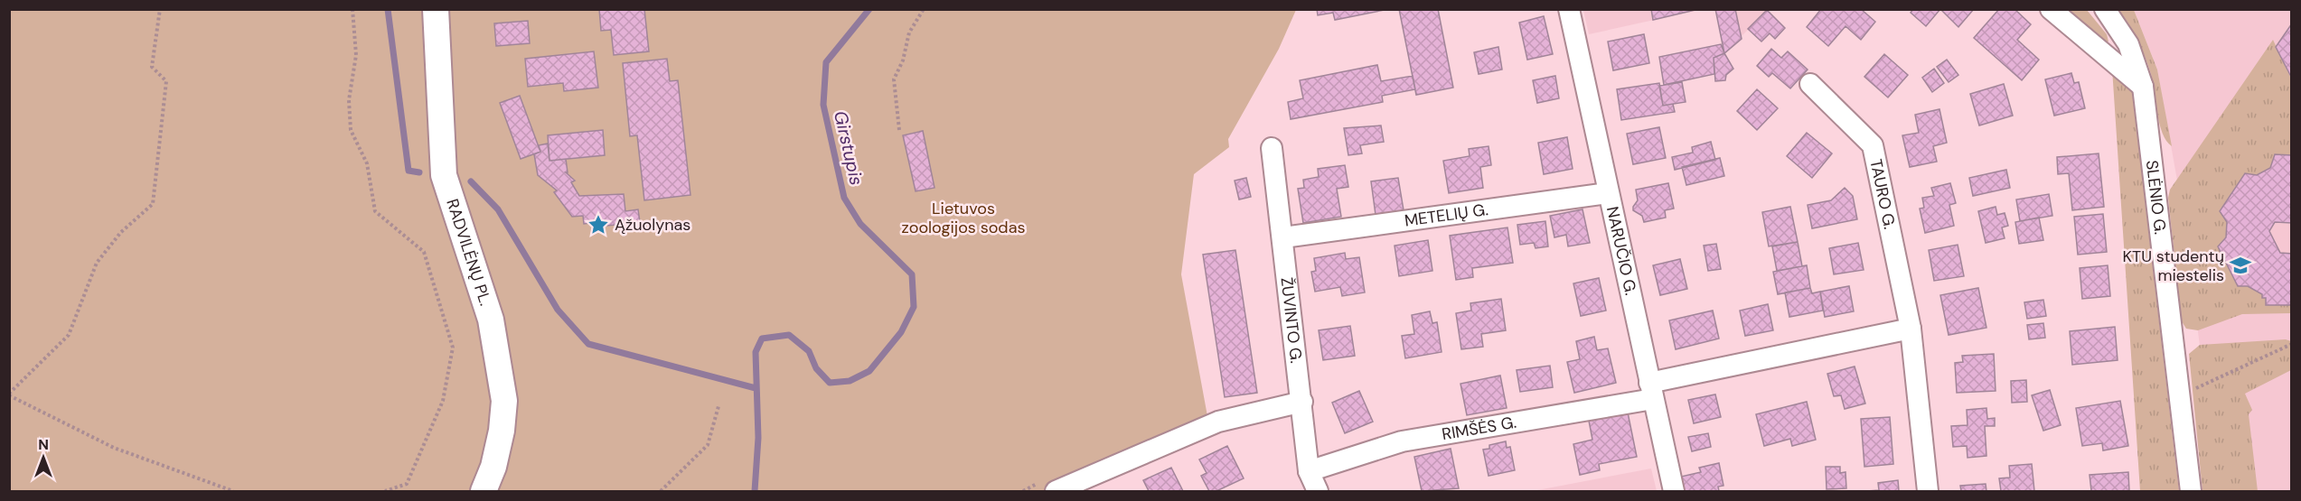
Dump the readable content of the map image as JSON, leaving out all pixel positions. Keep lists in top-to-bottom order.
{
  "streets": {
    "street": [
      "TAURO G.",
      "SLĖNIO G.",
      "METELIŲ G.",
      "NARUČIO G.",
      "RADVILĖNŲ PL.",
      "ŽUVINTO G.",
      "RIMŠĖS G."
    ]
  },
  "crossings": [
    ["METELIŲ G.", "NARUČIO G."],
    ["METELIŲ G.", "ŽUVINTO G."],
    ["NARUČIO G.", "RIMŠĖS G."],
    ["ŽUVINTO G.", "RIMŠĖS G."]
  ],
  "water": ["Girstupis"],
  "parks": ["Lietuvos zoologijos sodas"],
  "places": {
    "place": ["Ąžuolynas"],
    "school or university": ["KTU studentų miestelis"]
  },
  "north": "top"
}
